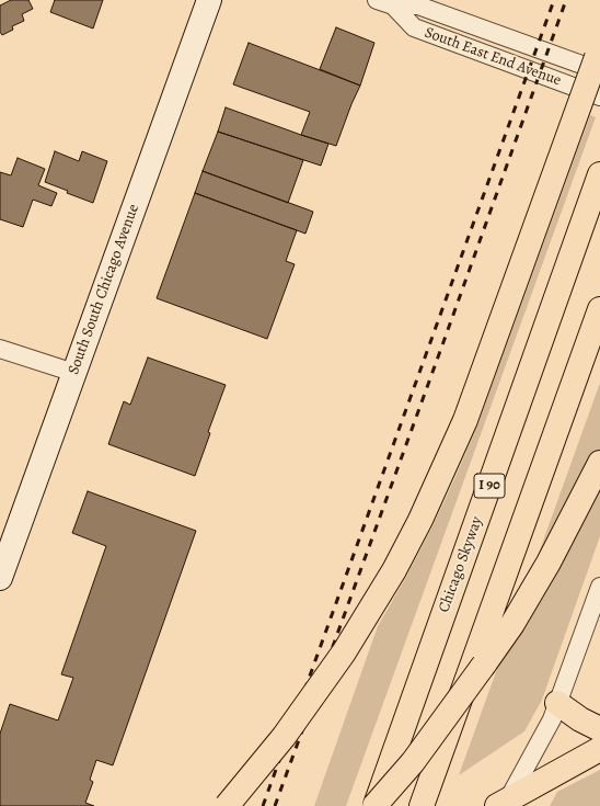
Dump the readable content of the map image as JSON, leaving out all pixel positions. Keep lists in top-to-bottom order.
{
  "streets": {
    "highway": ["I 90", "Chicago Skyway"],
    "main road": ["South South Chicago Avenue"],
    "street": ["South East End Avenue"]
  }
}
